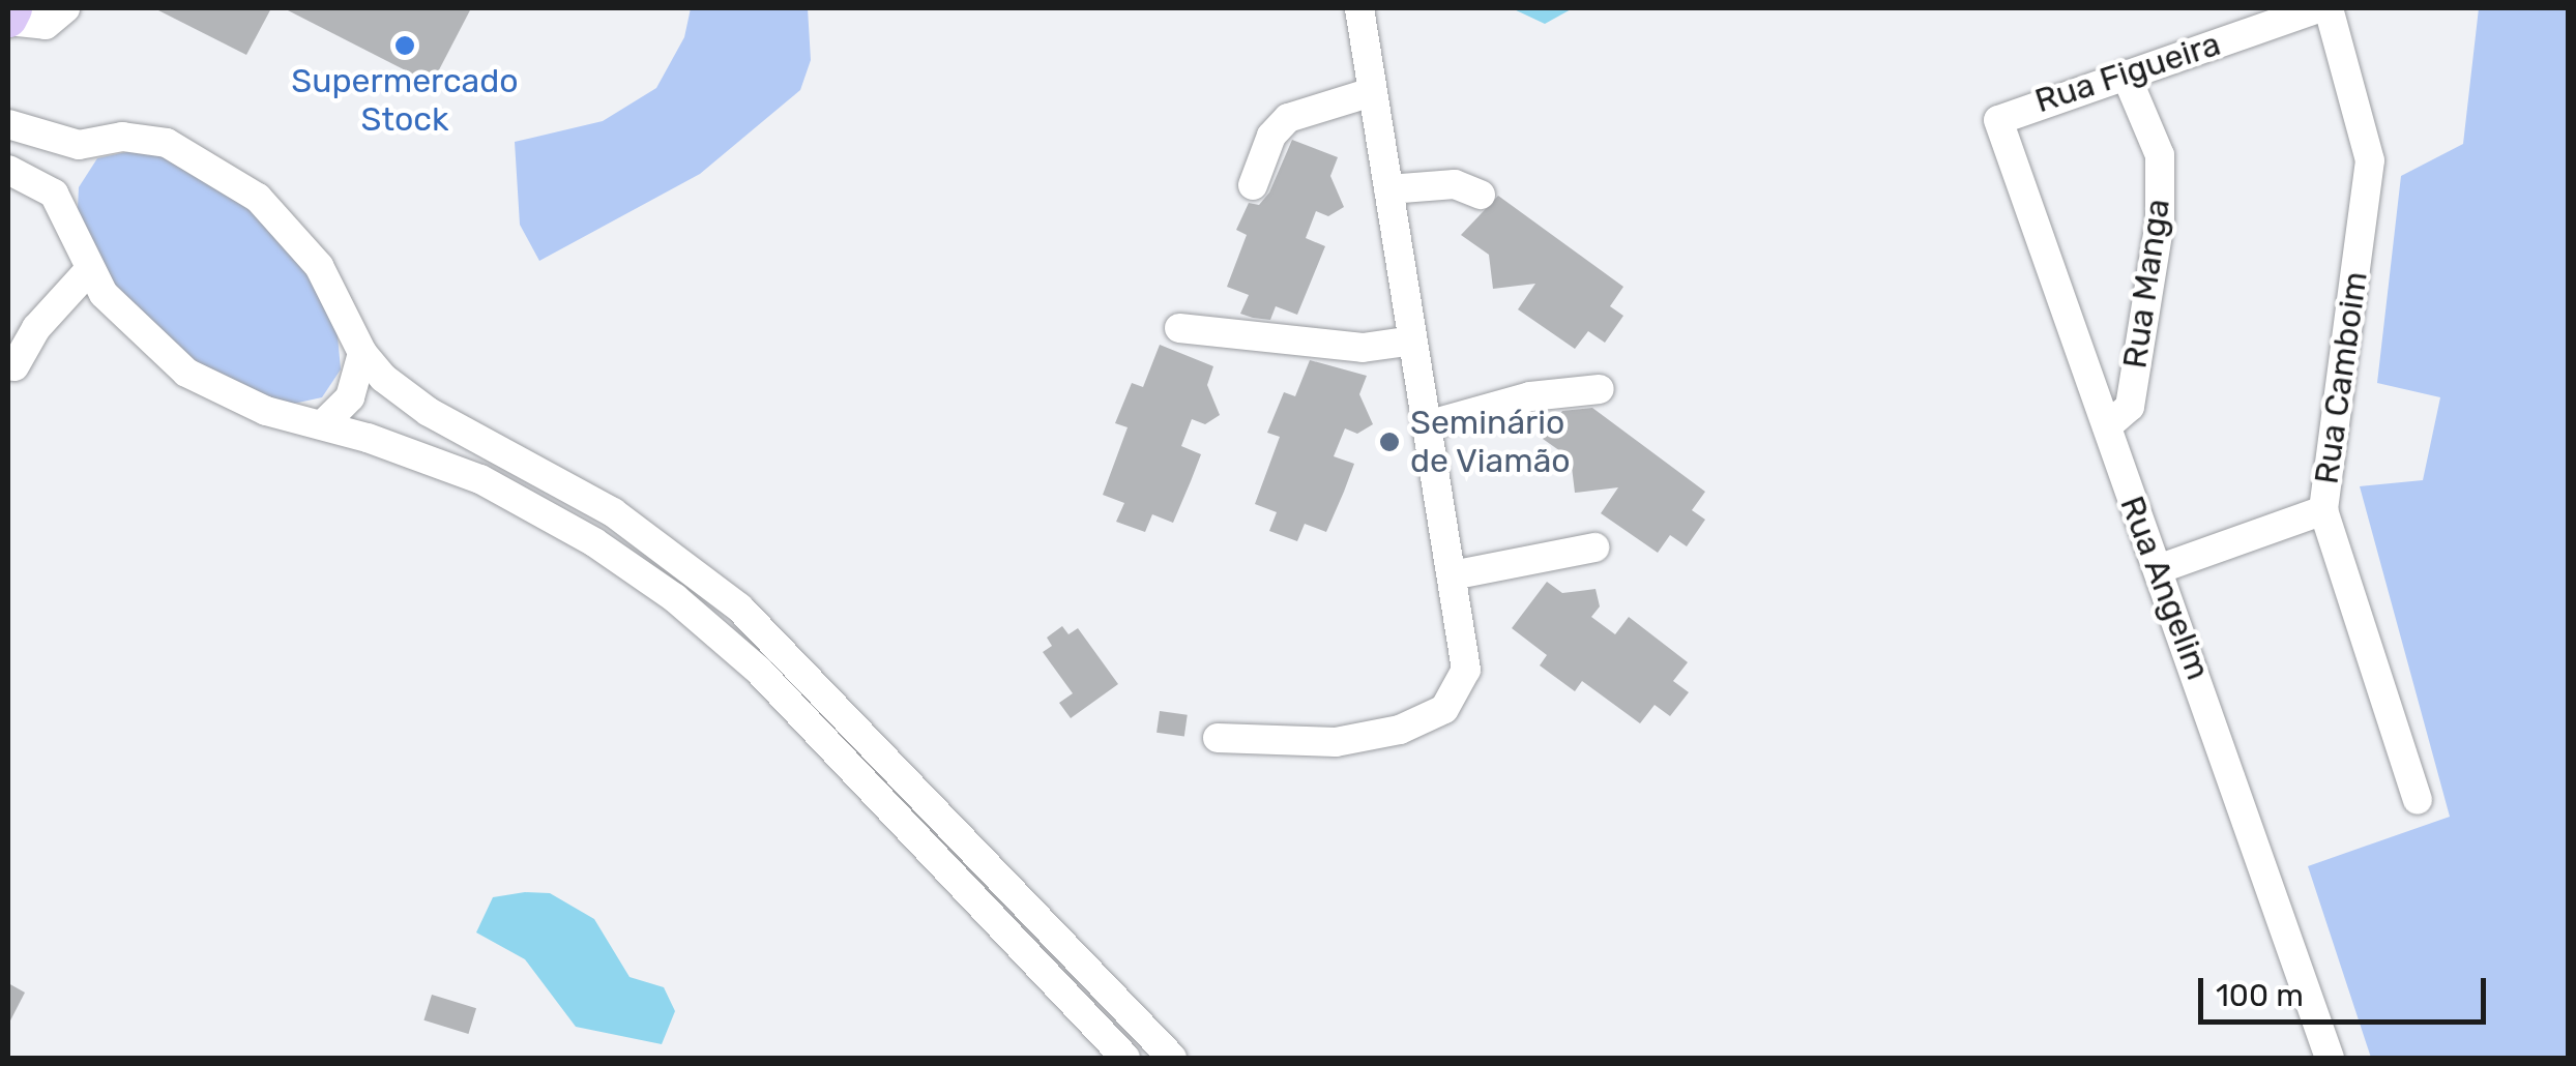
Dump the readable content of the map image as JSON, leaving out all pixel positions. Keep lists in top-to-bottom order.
{
  "streets": {
    "street": [
      "Rua Figueira",
      "Rua Manga",
      "Rua Camboim",
      "Rua Angelim"
    ]
  },
  "crossings": [
    ["Rua Figueira", "Rua Manga"],
    ["Rua Figueira", "Rua Angelim"],
    ["Rua Manga", "Rua Angelim"]
  ],
  "places": ["Supermercado Stock", "Seminário de Viamão"],
  "scale_bar": "100 m"
}
